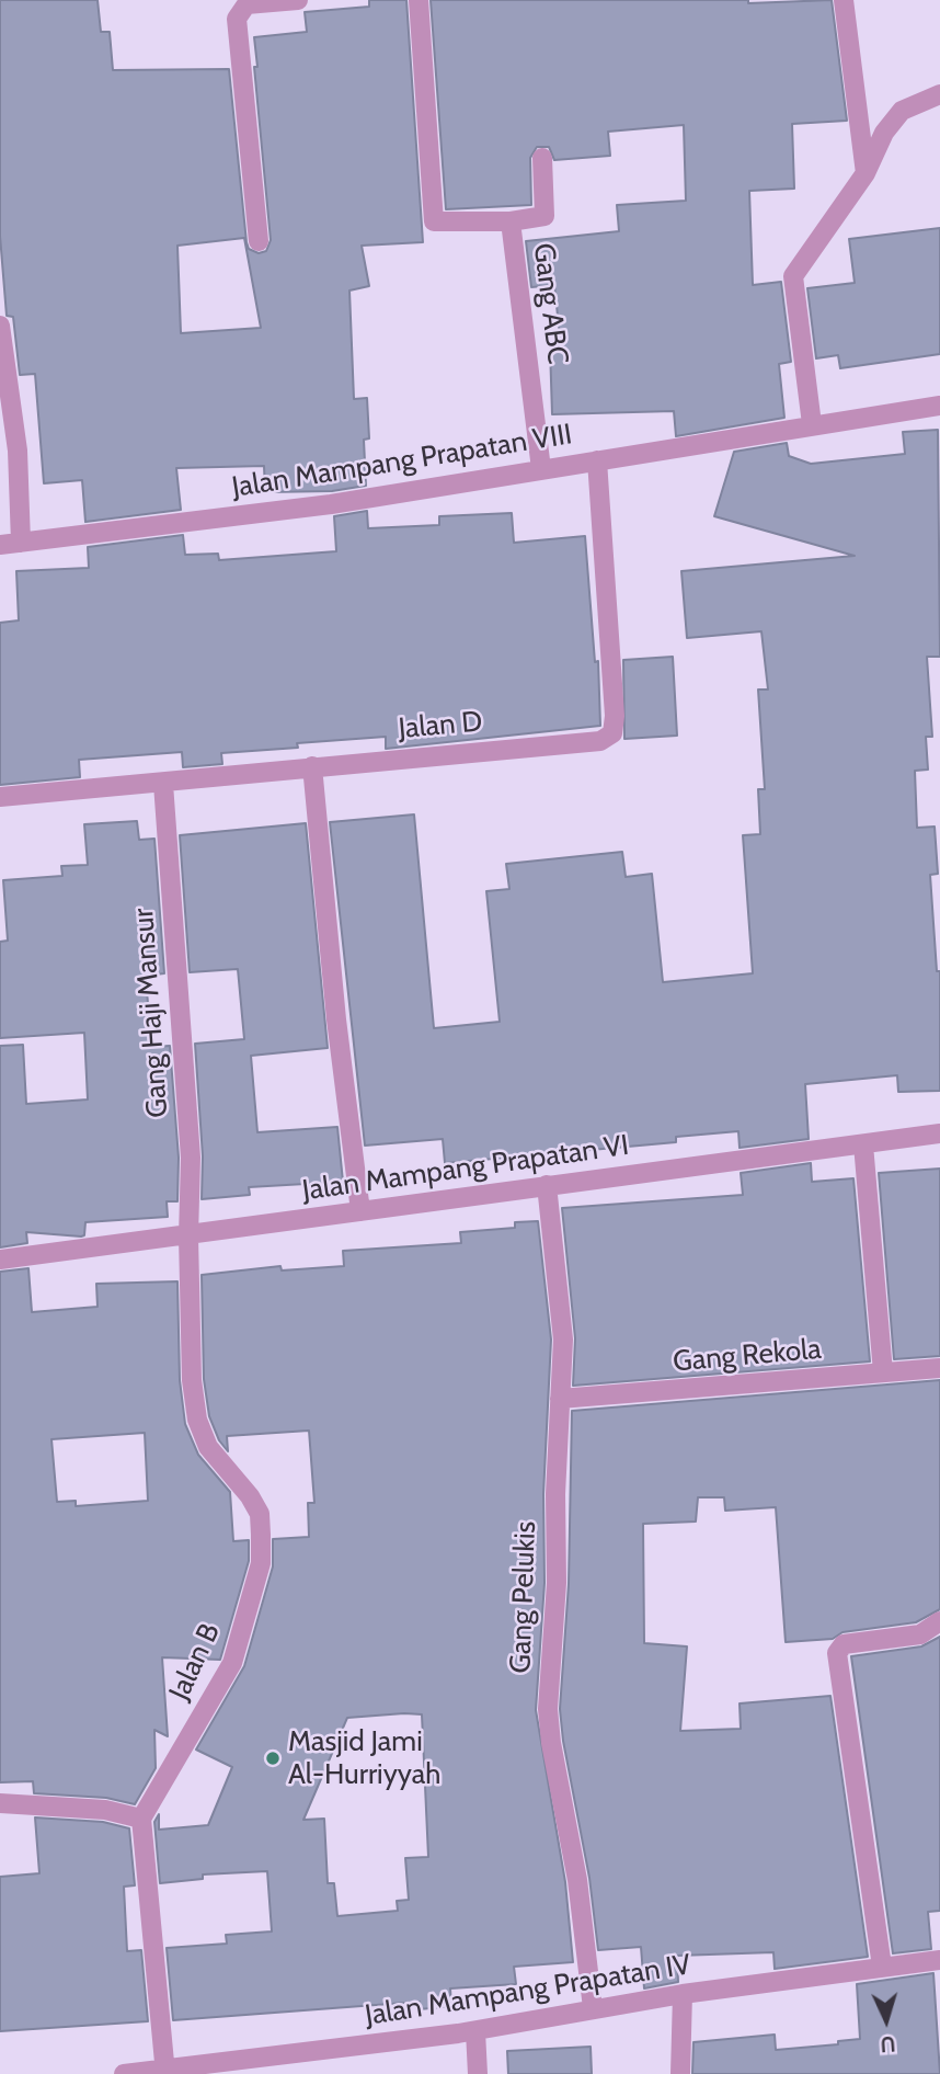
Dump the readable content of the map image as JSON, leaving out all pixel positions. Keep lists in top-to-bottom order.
{
  "streets": {
    "street": [
      "Gang ABC",
      "Jalan Mampang Prapatan VIII",
      "Jalan D",
      "Gang Haji Mansur",
      "Jalan Mampang Prapatan VI",
      "Gang Rekola",
      "Gang Pelukis",
      "Jalan B",
      "Jalan Mampang Prapatan IV"
    ]
  },
  "crossings": [
    ["Gang ABC", "Jalan Mampang Prapatan VIII"],
    ["Jalan Mampang Prapatan VIII", "Jalan D"],
    ["Jalan D", "Gang Haji Mansur"],
    ["Gang Haji Mansur", "Jalan Mampang Prapatan VI"],
    ["Gang Haji Mansur", "Jalan B"],
    ["Jalan Mampang Prapatan VI", "Gang Pelukis"],
    ["Jalan Mampang Prapatan VI", "Jalan B"],
    ["Gang Rekola", "Gang Pelukis"],
    ["Gang Pelukis", "Jalan Mampang Prapatan IV"]
  ],
  "places": ["Masjid Jami Al-Hurriyyah"],
  "north": "bottom"
}
